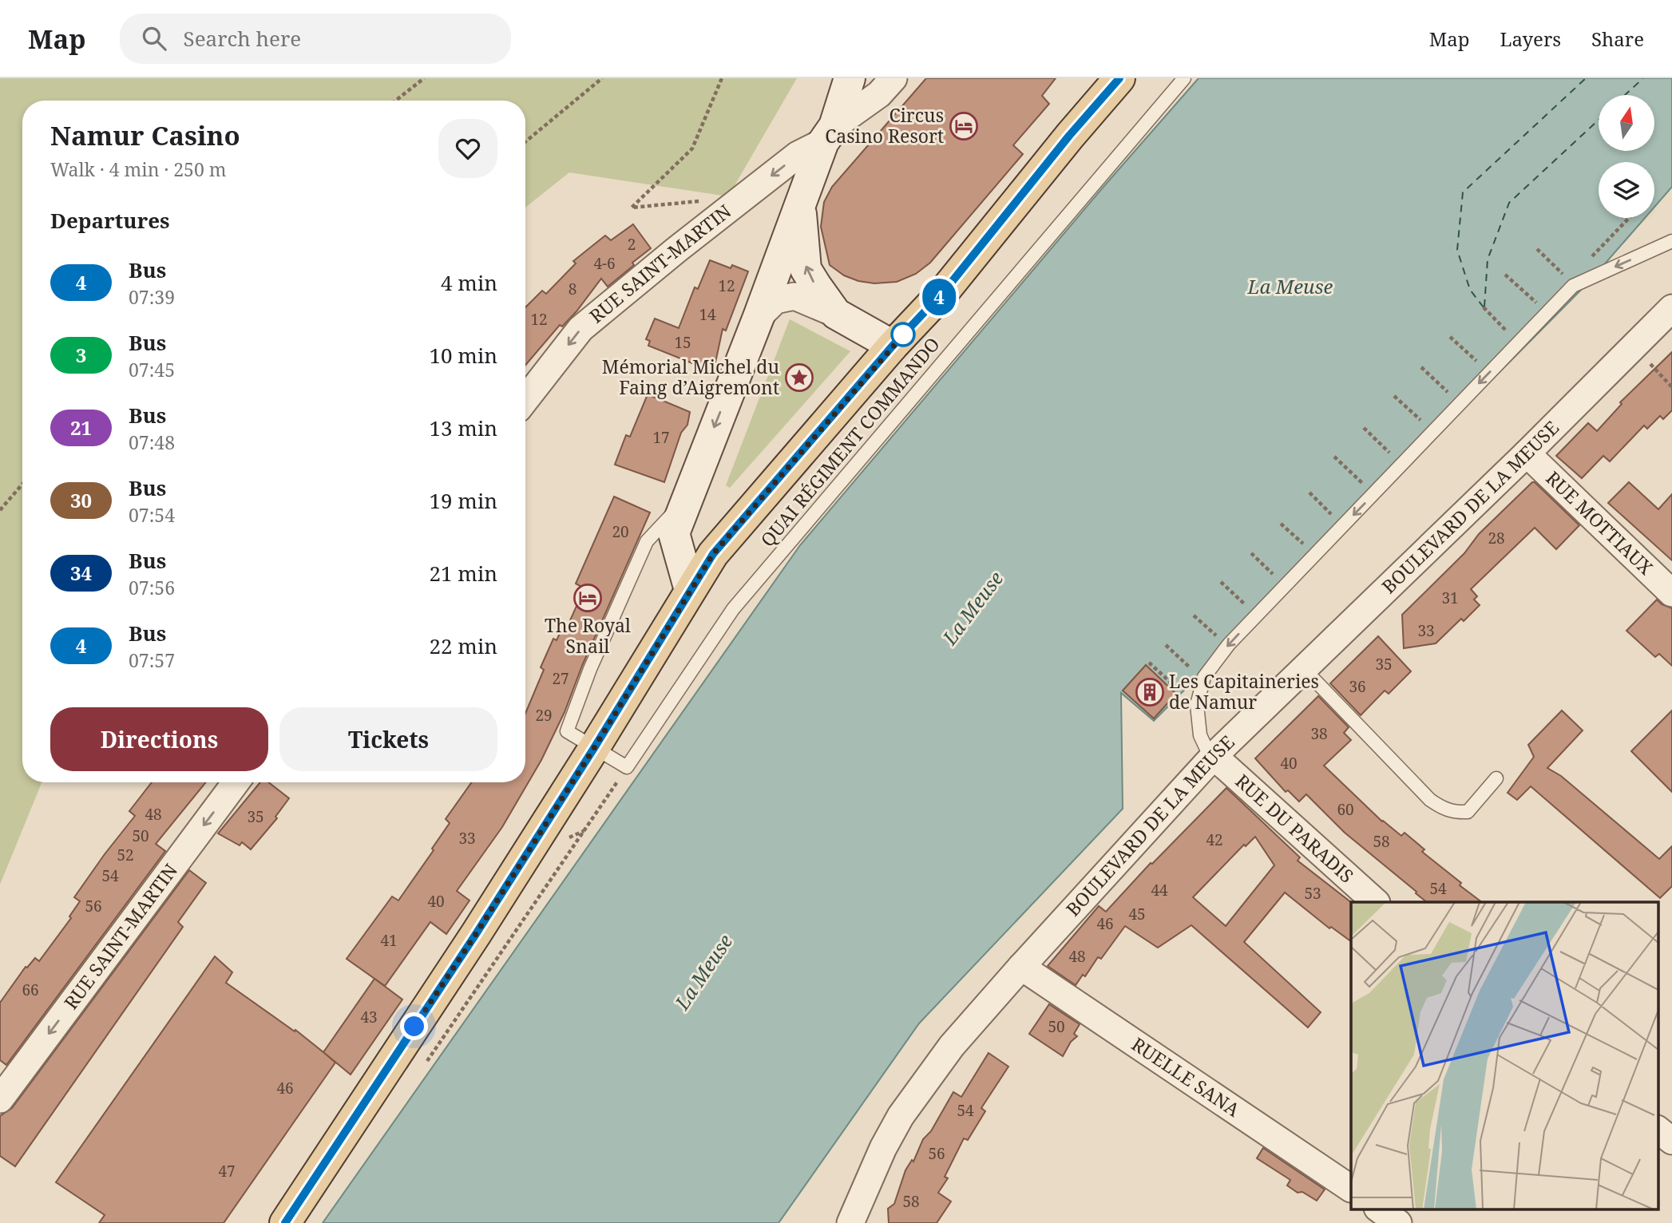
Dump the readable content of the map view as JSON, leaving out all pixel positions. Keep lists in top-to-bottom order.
{
  "streets": {
    "street": [
      "RUE SAINT-MARTIN",
      "BOULEVARD DE LA MEUSE",
      "RUE MOTTIAUX",
      "RUE DU PARADIS",
      "RUELLE SANA"
    ],
    "lane": ["QUAI RÉGIMENT COMMANDO"]
  },
  "crossings": [
    ["BOULEVARD DE LA MEUSE", "RUE MOTTIAUX"],
    ["BOULEVARD DE LA MEUSE", "RUE DU PARADIS"],
    ["BOULEVARD DE LA MEUSE", "RUELLE SANA"]
  ],
  "one_way": ["RUE SAINT-MARTIN"],
  "water": ["La Meuse"],
  "places": {
    "hotel": ["Circus Casino Resort", "The Royal Snail"],
    "place": ["Mémorial Michel du Faing d’Aigremont"],
    "building": ["Les Capitaineries de Namur"]
  },
  "lines": ["bus line 4"],
  "house_numbers": [
    "2",
    "4-6",
    "12",
    "8",
    "14",
    "12",
    "15",
    "17",
    "20",
    "28",
    "31",
    "33",
    "35",
    "27",
    "36",
    "29",
    "38",
    "40",
    "60",
    "48",
    "35",
    "50",
    "33",
    "42",
    "58",
    "52",
    "54",
    "54",
    "44",
    "53",
    "40",
    "56",
    "45",
    "46",
    "41",
    "48",
    "66",
    "43",
    "50",
    "46",
    "54",
    "56",
    "47",
    "58"
  ],
  "north": "top",
  "page": {
    "header": "Map",
    "search": "Search here",
    "nav": ["Map", "Layers", "Share"],
    "on_map": "4",
    "heading": [
      ["Namur Casino", "Walk · 4 min · 250 m"],
      "Departures"
    ],
    "list": [
      {
        "mark": "4",
        "name": "Bus",
        "note": "07:39",
        "value": "4 min"
      },
      {
        "mark": "3",
        "name": "Bus",
        "note": "07:45",
        "value": "10 min"
      },
      {
        "mark": "21",
        "name": "Bus",
        "note": "07:48",
        "value": "13 min"
      },
      {
        "mark": "30",
        "name": "Bus",
        "note": "07:54",
        "value": "19 min"
      },
      {
        "mark": "34",
        "name": "Bus",
        "note": "07:56",
        "value": "21 min"
      },
      {
        "mark": "4",
        "name": "Bus",
        "note": "07:57",
        "value": "22 min"
      }
    ],
    "buttons": ["Directions", "Tickets"]
  }
}
